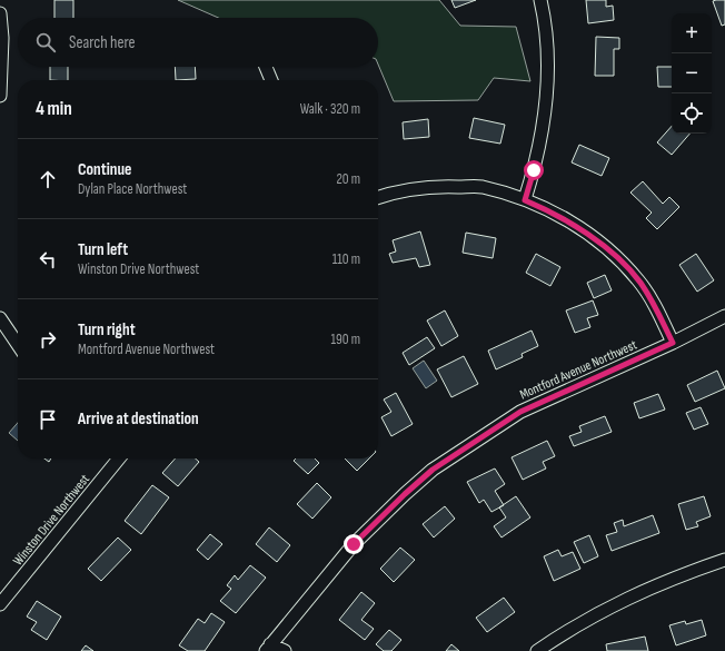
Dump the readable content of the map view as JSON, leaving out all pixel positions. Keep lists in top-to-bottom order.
{
  "streets": {
    "street": ["Montford Avenue Northwest", "Winston Drive Northwest"]
  },
  "page": {
    "map_buttons": ["+", "−"],
    "search": "Search here",
    "heading": ["4 min", "Walk · 320 m"],
    "list": [
      ["Continue", "Dylan Place Northwest", "20 m"],
      ["Turn left", "Winston Drive Northwest", "110 m"],
      ["Turn right", "Montford Avenue Northwest", "190 m"],
      "Arrive at destination"
    ]
  }
}
